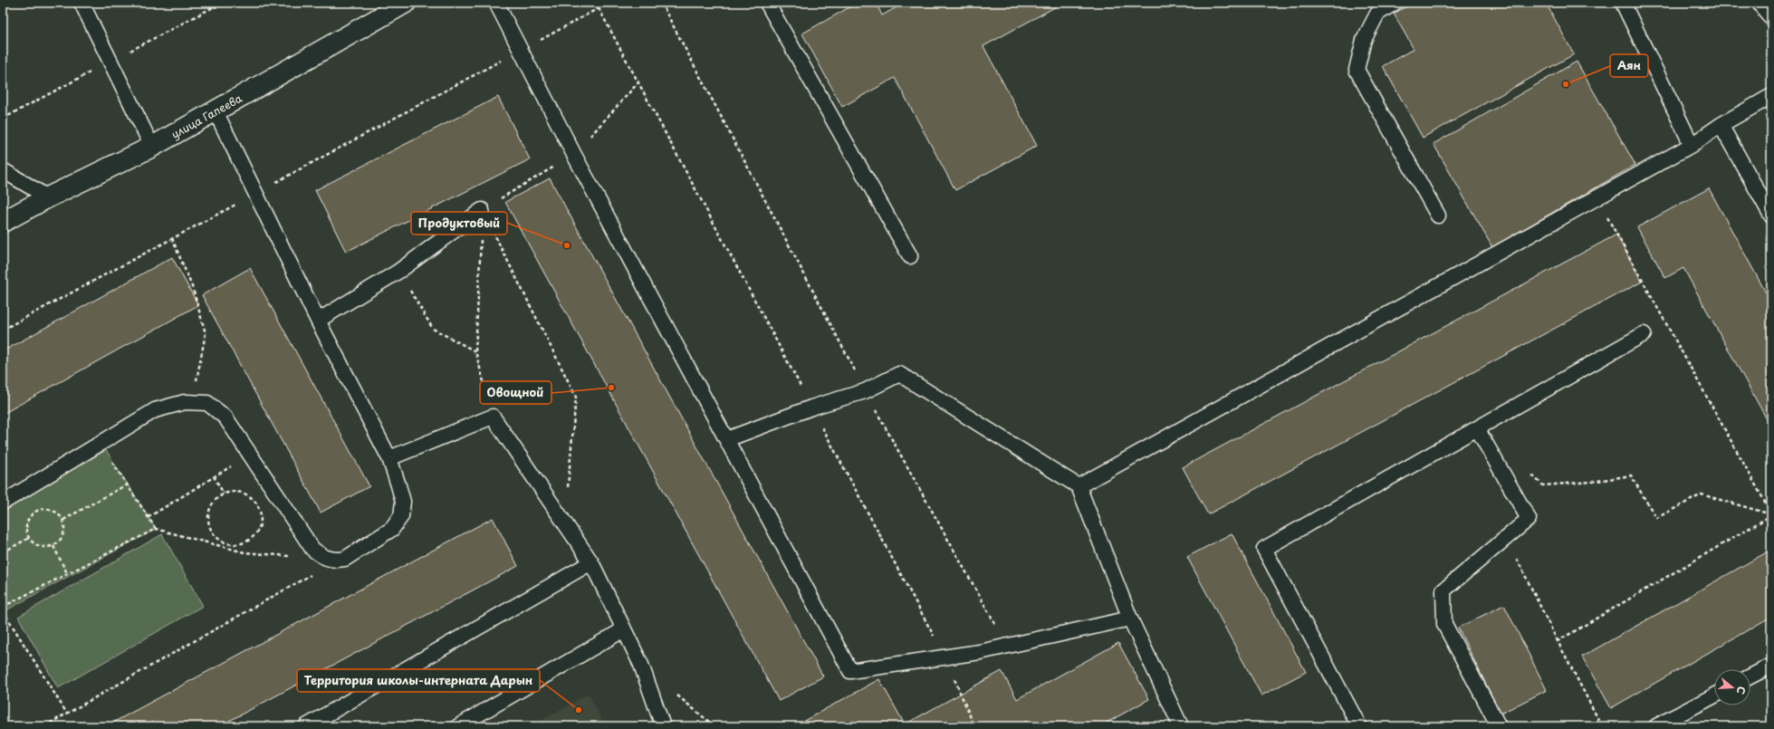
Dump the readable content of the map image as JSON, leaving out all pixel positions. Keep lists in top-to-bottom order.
{
  "streets": {
    "main road": ["улица Гапеева"]
  },
  "places": [
    "Аян",
    "Продуктовый",
    "Овощной",
    "Территория школы-интерната Дарын"
  ],
  "north": "right"
}
